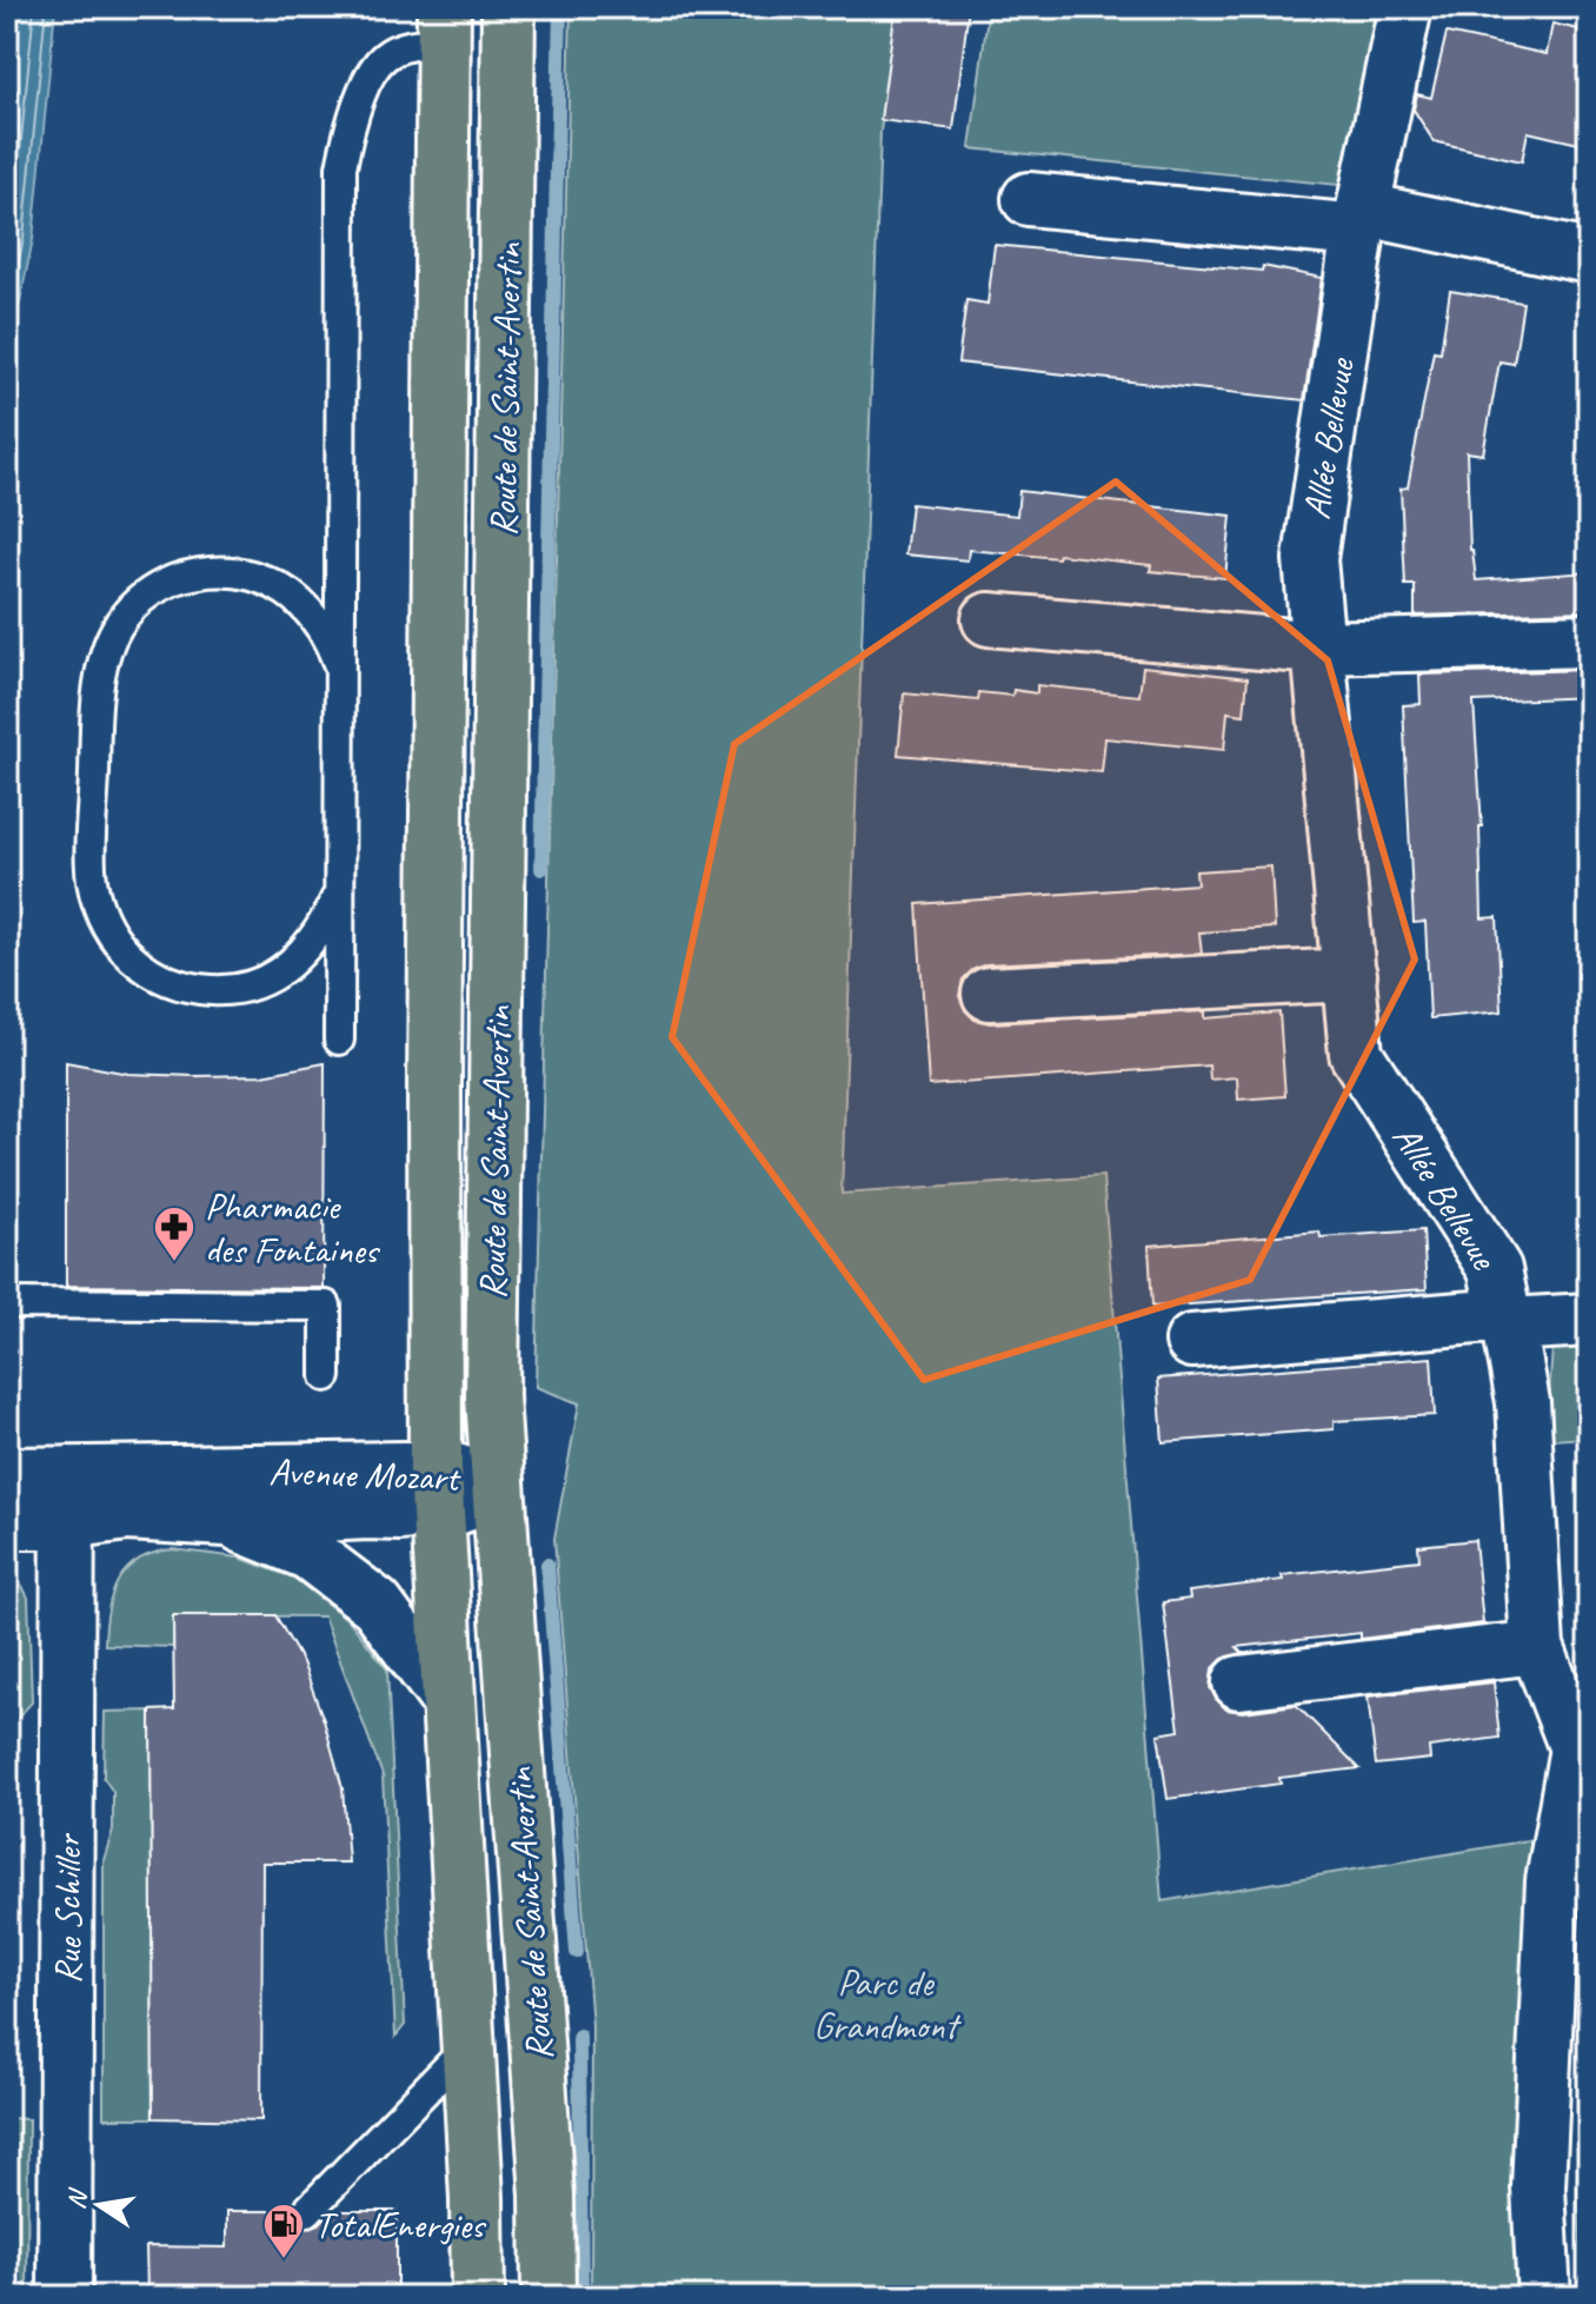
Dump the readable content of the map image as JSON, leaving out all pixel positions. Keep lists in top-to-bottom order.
{
  "streets": {
    "main road": ["Route de Saint-Avertin"],
    "street": ["Allée Bellevue", "Avenue Mozart", "Rue Schiller"]
  },
  "crossings": [
    ["Route de Saint-Avertin", "Avenue Mozart"],
    ["Avenue Mozart", "Rue Schiller"]
  ],
  "parks": ["Parc de Grandmont"],
  "places": {
    "pharmacy": ["Pharmacie des Fontaines"],
    "fuel station": ["TotalEnergies"]
  },
  "north": "left"
}
